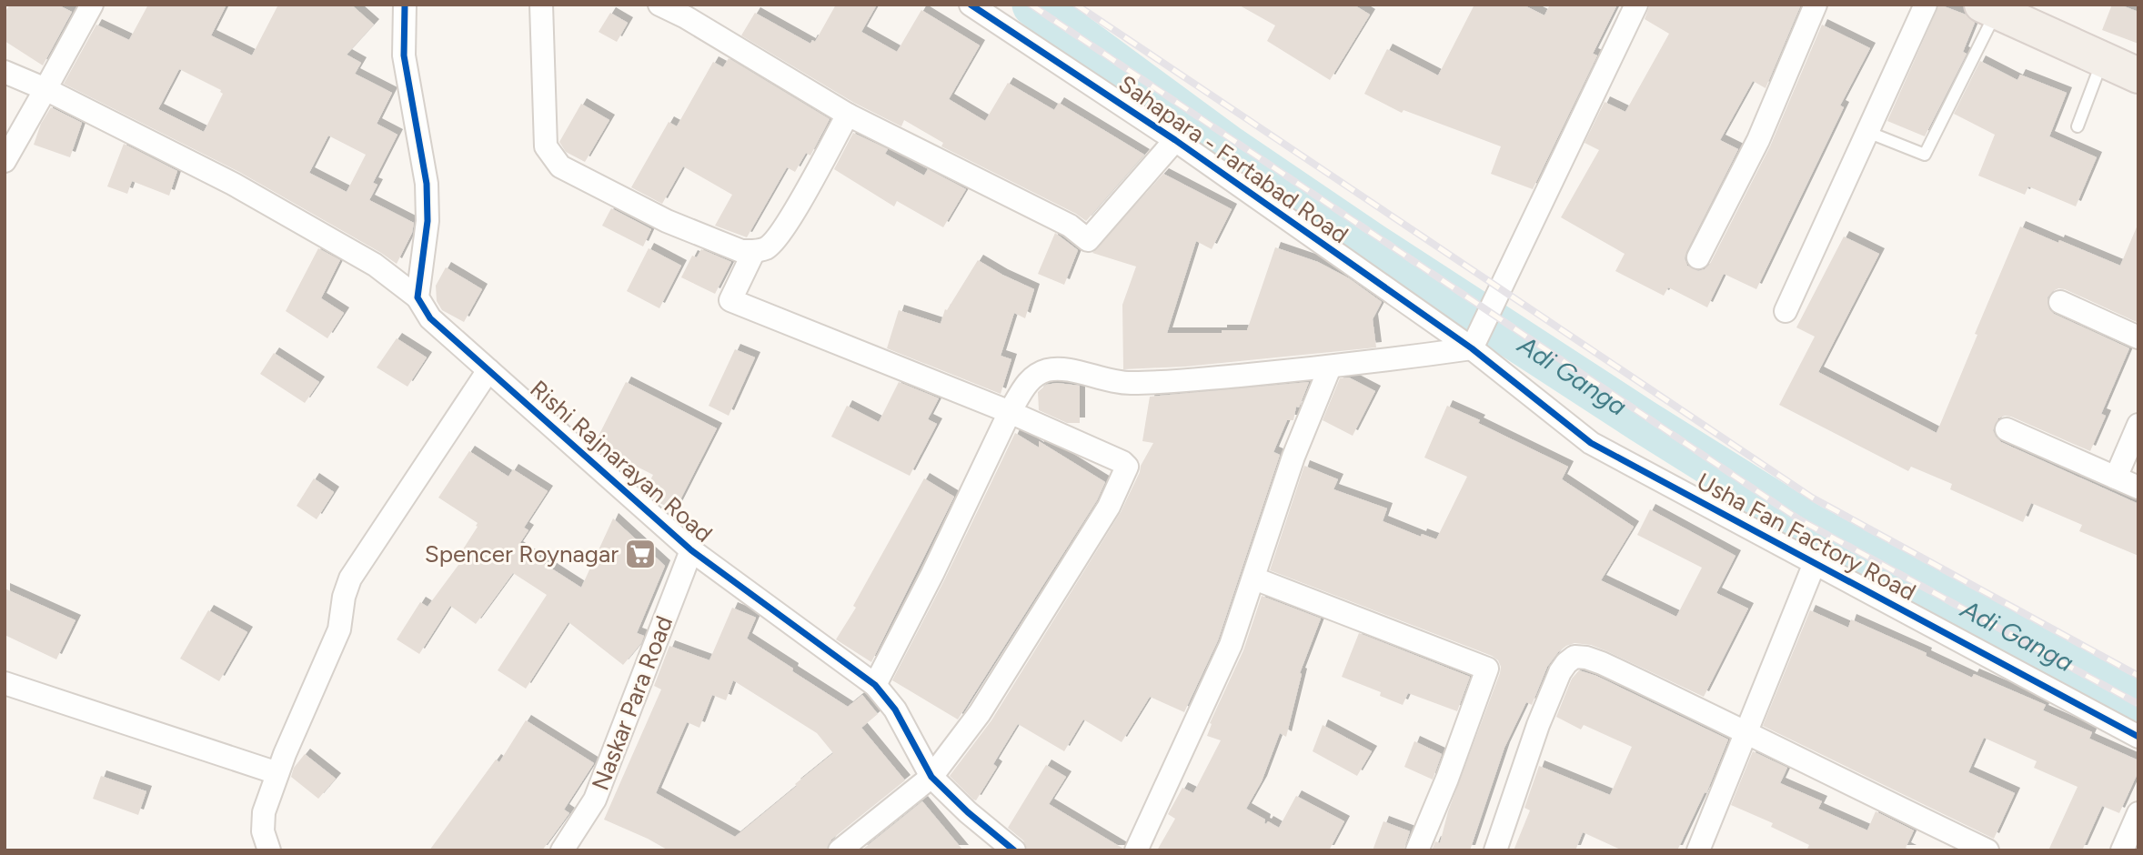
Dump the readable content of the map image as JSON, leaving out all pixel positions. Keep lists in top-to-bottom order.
{
  "streets": {
    "street": [
      "Sahapara - Fartabad Road",
      "Rishi Rajnarayan Road",
      "Usha Fan Factory Road",
      "Naskar Para Road"
    ]
  },
  "crossings": [
    ["Sahapara - Fartabad Road", "Usha Fan Factory Road"],
    ["Rishi Rajnarayan Road", "Naskar Para Road"]
  ],
  "water": ["Adi Ganga"],
  "places": {
    "supermarket": ["Spencer Roynagar"]
  }
}
